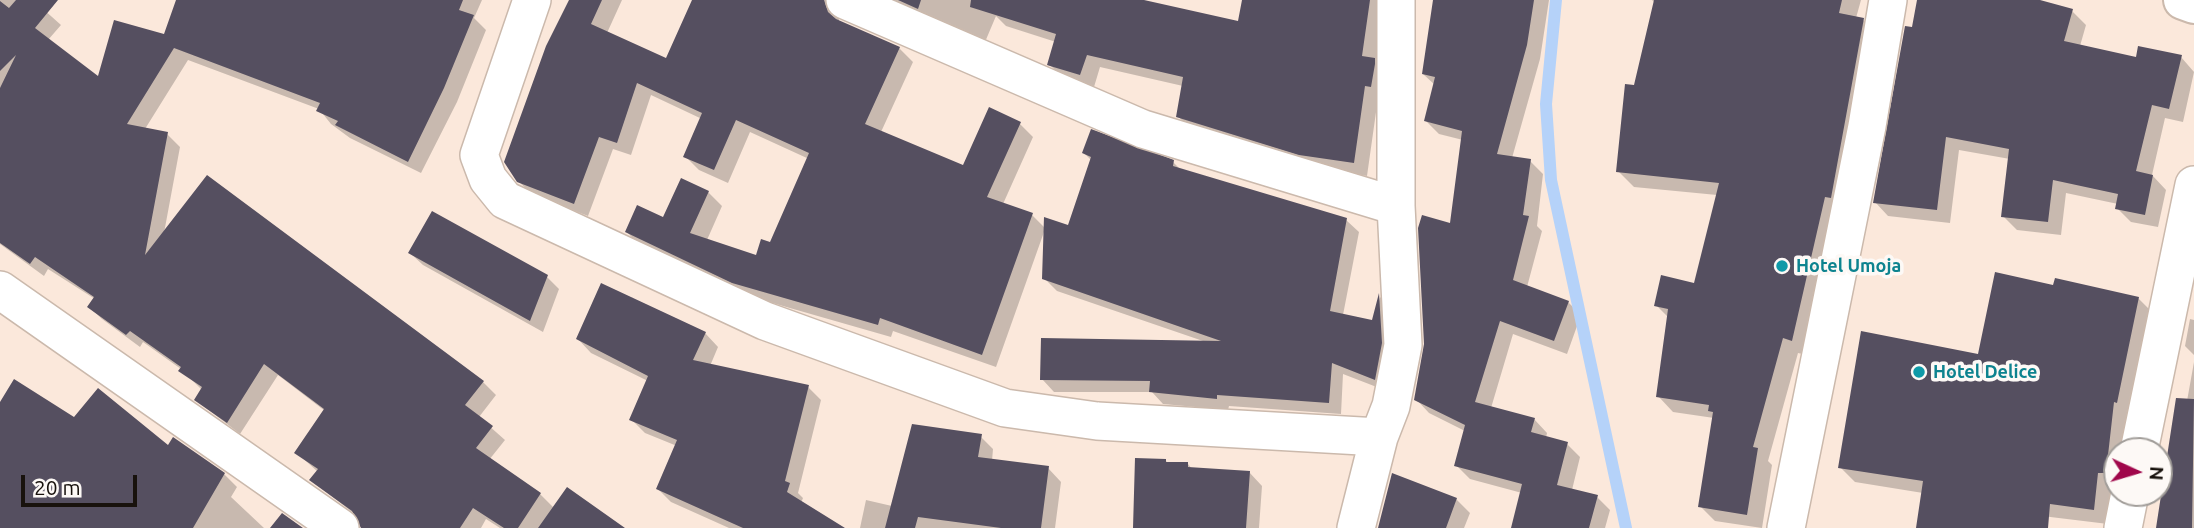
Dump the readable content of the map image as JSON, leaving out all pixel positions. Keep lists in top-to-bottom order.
{
  "places": ["Hotel Umoja", "Hotel Delice"],
  "scale_bar": "20 m",
  "north": "right"
}
